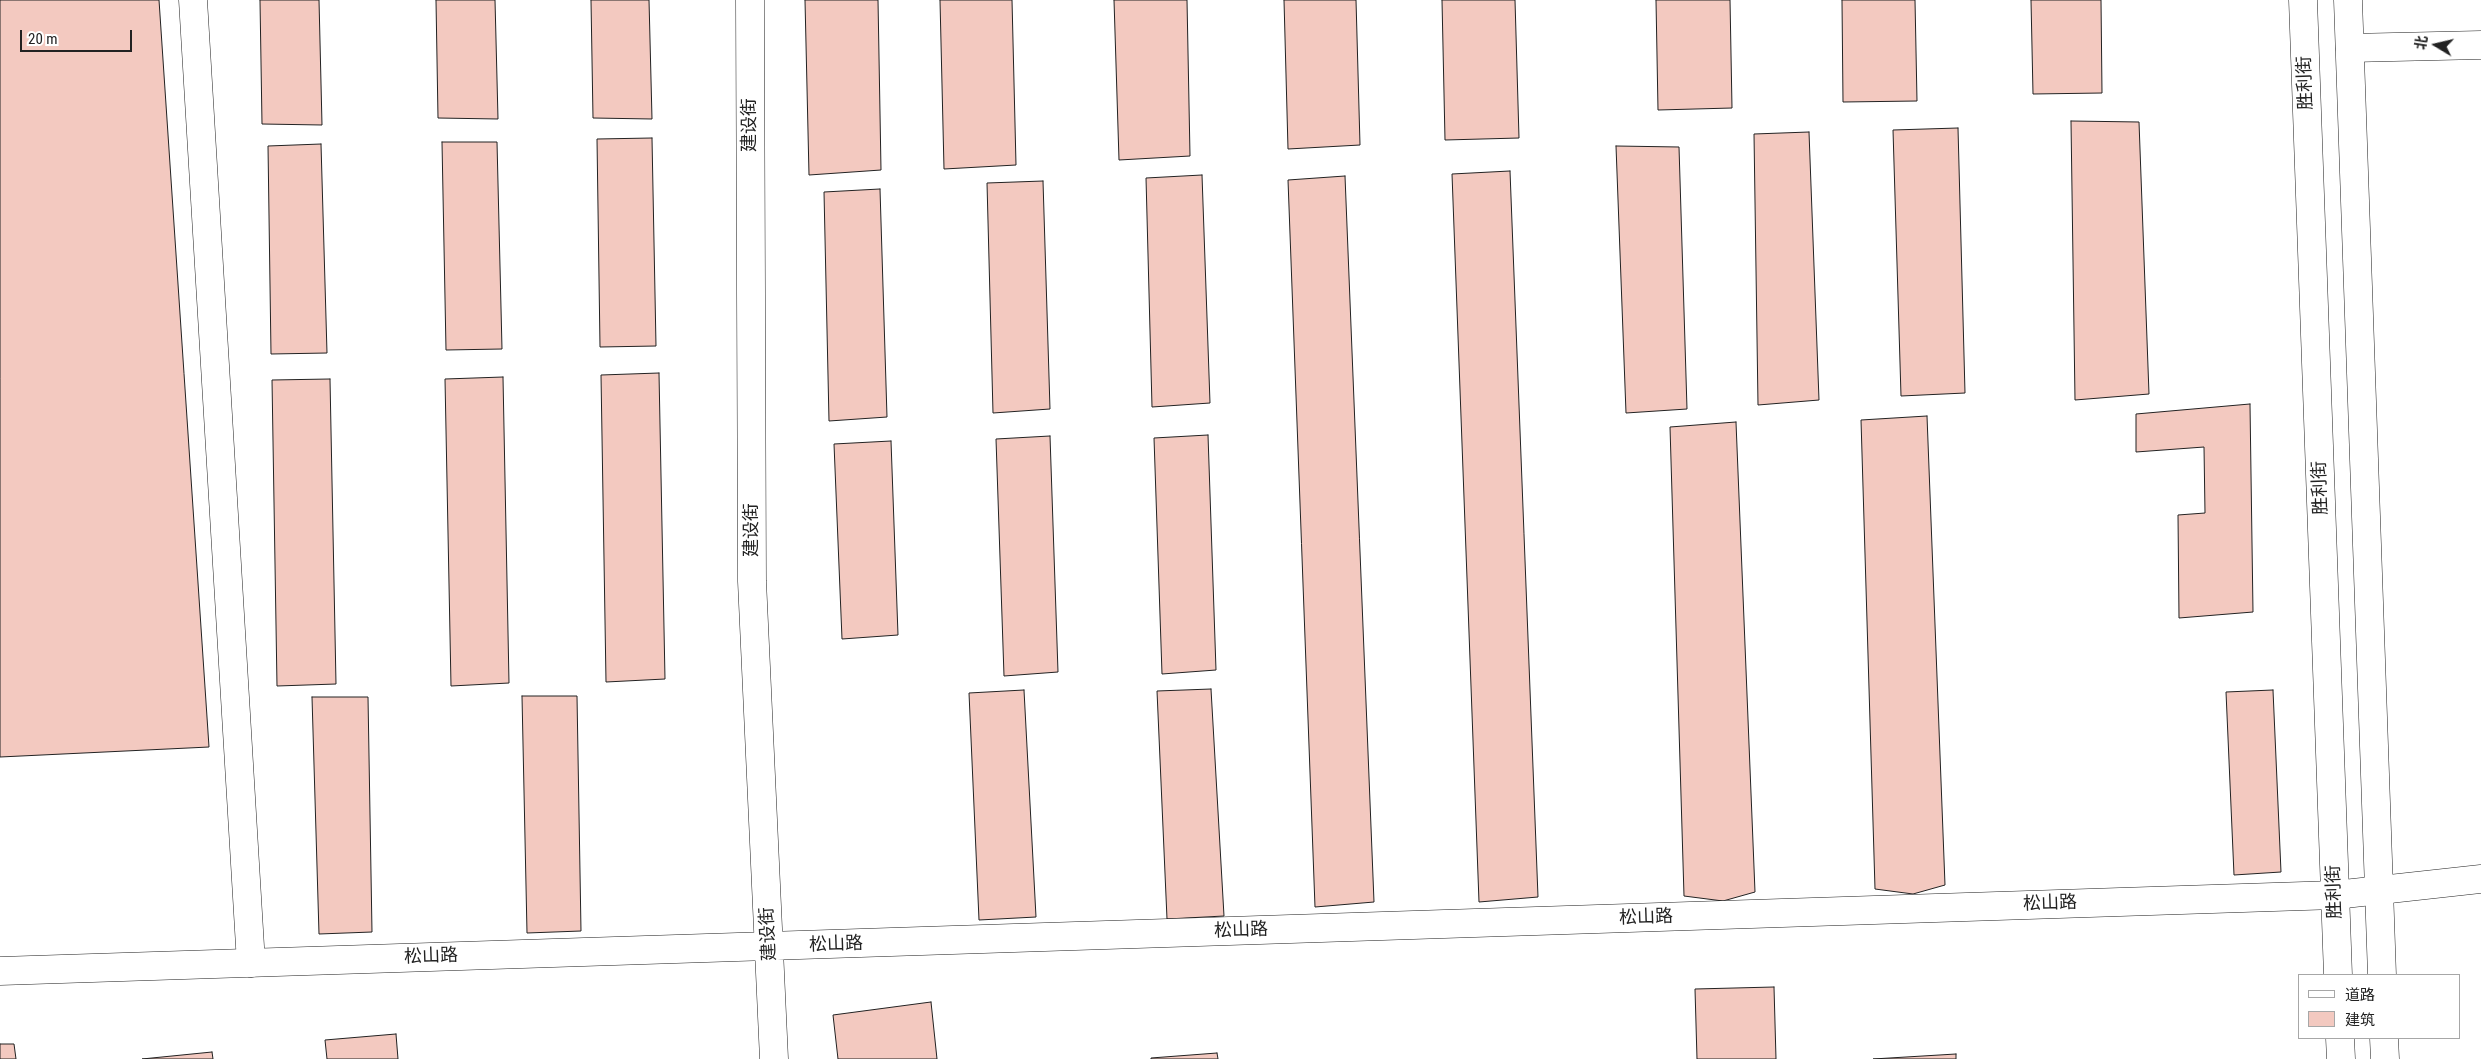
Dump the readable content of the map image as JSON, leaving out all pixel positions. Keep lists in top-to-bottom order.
{
  "streets": {
    "street": ["胜利街", "建设街", "松山路"]
  },
  "crossings": [
    ["胜利街", "松山路"],
    ["建设街", "松山路"]
  ],
  "legend": ["道路", "建筑"],
  "scale_bar": "20 m",
  "north": "left"
}
